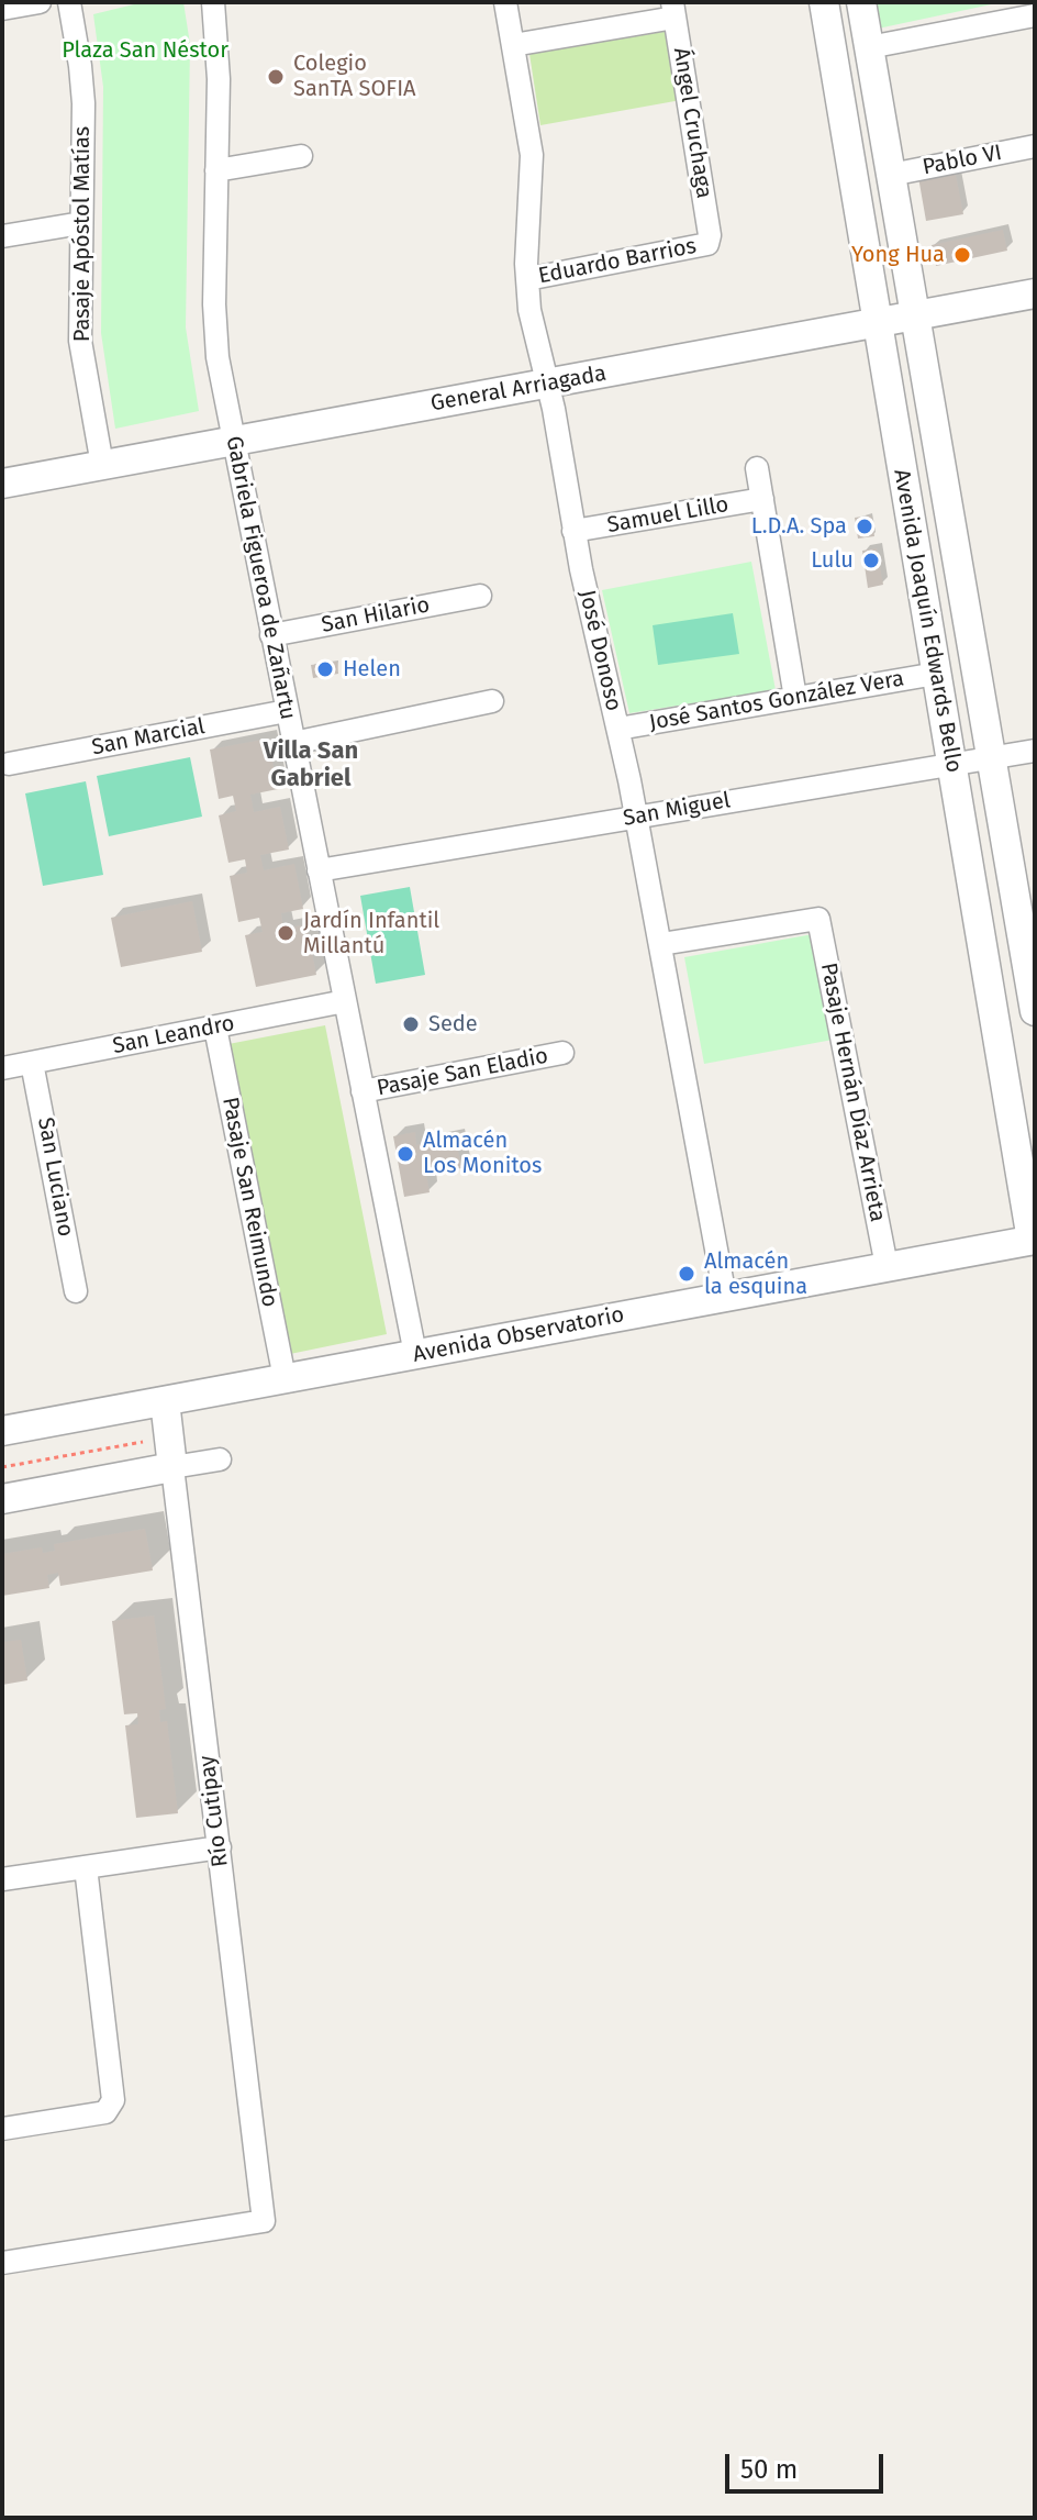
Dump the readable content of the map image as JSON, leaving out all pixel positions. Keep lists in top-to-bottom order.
{
  "streets": {
    "street": [
      "Ángel Cruchaga",
      "Pablo VI",
      "Pasaje Apóstol Matías",
      "Eduardo Barrios",
      "General Arriagada",
      "Samuel Lillo",
      "Gabriela Figueroa de Zañartu",
      "San Hilario",
      "Avenida Joaquín Edwards Bello",
      "José Donoso",
      "José Santos González Vera",
      "San Marcial",
      "San Miguel",
      "San Leandro",
      "Pasaje San Eladio",
      "Pasaje Hernán Díaz Arrieta",
      "San Luciano",
      "Pasaje San Reimundo",
      "Avenida Observatorio",
      "Río Cutipay"
    ]
  },
  "crossings": [
    ["Ángel Cruchaga", "Eduardo Barrios"],
    ["Pablo VI", "Avenida Joaquín Edwards Bello"],
    ["Pasaje Apóstol Matías", "General Arriagada"],
    ["Eduardo Barrios", "José Donoso"],
    ["General Arriagada", "Gabriela Figueroa de Zañartu"],
    ["General Arriagada", "Avenida Joaquín Edwards Bello"],
    ["General Arriagada", "José Donoso"],
    ["Samuel Lillo", "José Donoso"],
    ["Gabriela Figueroa de Zañartu", "San Hilario"],
    ["Gabriela Figueroa de Zañartu", "San Marcial"],
    ["Gabriela Figueroa de Zañartu", "San Miguel"],
    ["Gabriela Figueroa de Zañartu", "San Leandro"],
    ["Gabriela Figueroa de Zañartu", "Pasaje San Eladio"],
    ["Gabriela Figueroa de Zañartu", "Avenida Observatorio"],
    ["Avenida Joaquín Edwards Bello", "José Santos González Vera"],
    ["Avenida Joaquín Edwards Bello", "San Miguel"],
    ["Avenida Joaquín Edwards Bello", "Avenida Observatorio"],
    ["José Donoso", "José Santos González Vera"],
    ["José Donoso", "San Miguel"],
    ["José Donoso", "Pasaje Hernán Díaz Arrieta"],
    ["José Donoso", "Avenida Observatorio"],
    ["San Leandro", "San Luciano"],
    ["San Leandro", "Pasaje San Reimundo"],
    ["Pasaje Hernán Díaz Arrieta", "Avenida Observatorio"],
    ["Pasaje San Reimundo", "Avenida Observatorio"],
    ["Avenida Observatorio", "Río Cutipay"]
  ],
  "districts": ["Villa San Gabriel"],
  "parks": ["Plaza San Néstor"],
  "places": [
    "Colegio SanTA SOFIA",
    "Yong Hua",
    "L.D.A. Spa",
    "Lulu",
    "Helen",
    "Jardín Infantil Millantú",
    "Sede",
    "Almacén Los Monitos",
    "Almacén la esquina"
  ],
  "scale_bar": "50 m"
}
